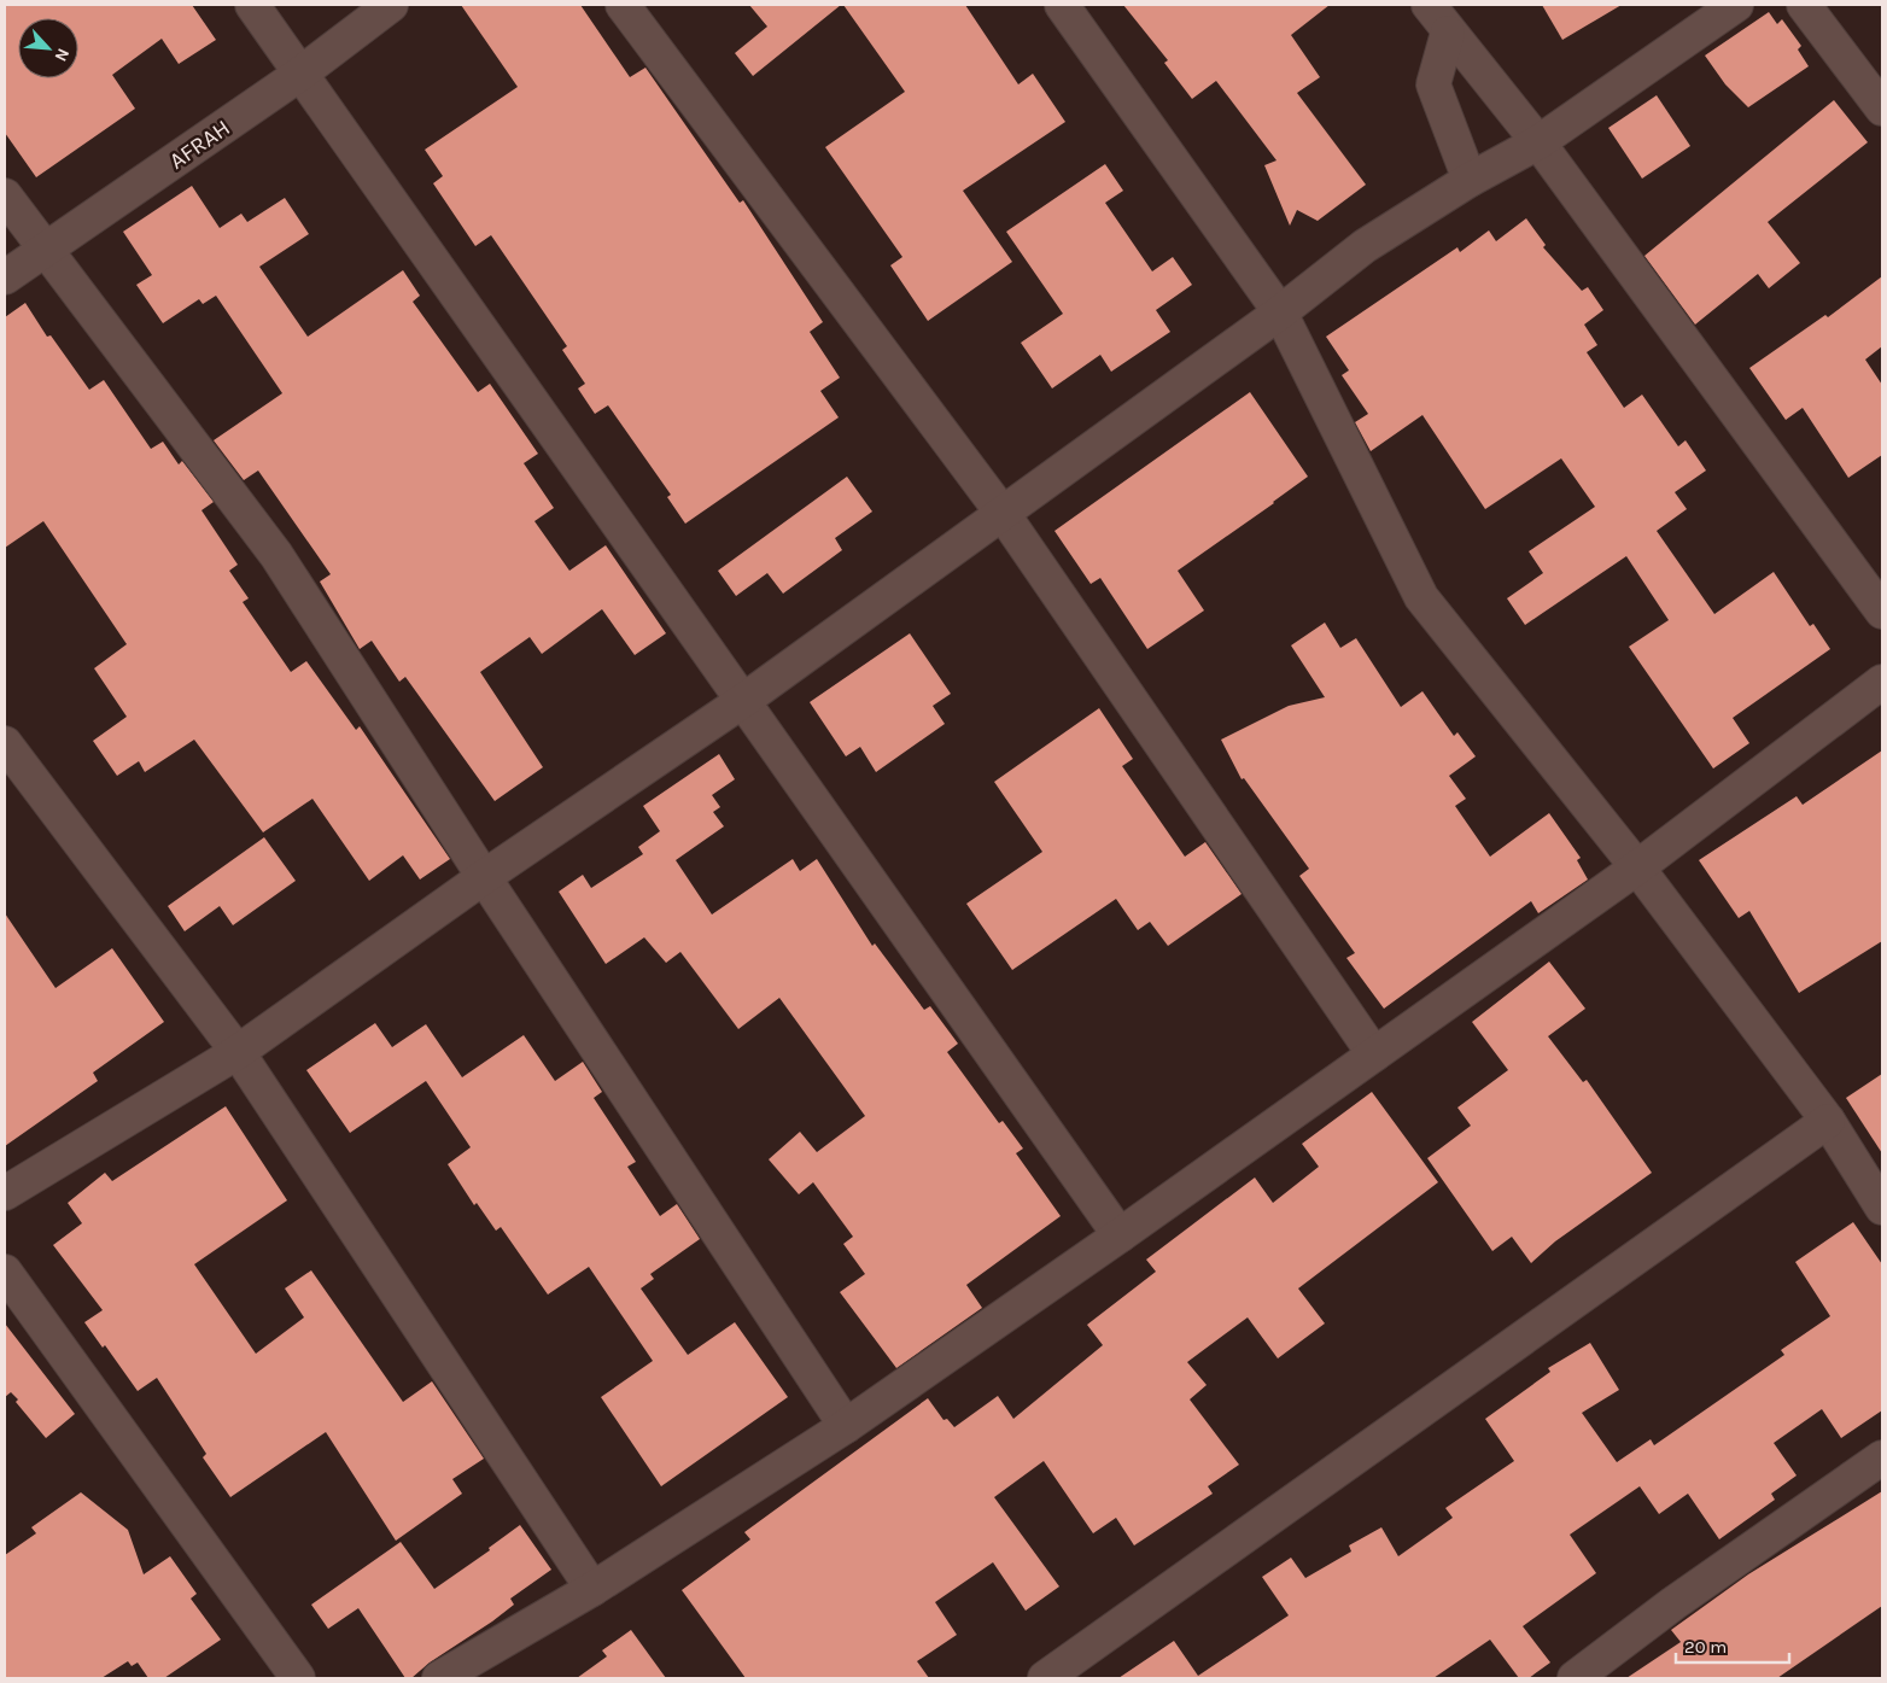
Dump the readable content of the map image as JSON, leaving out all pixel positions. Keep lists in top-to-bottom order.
{
  "streets": {
    "street": ["AFRAH"]
  },
  "scale_bar": "20 m",
  "north": "bottom right"
}
